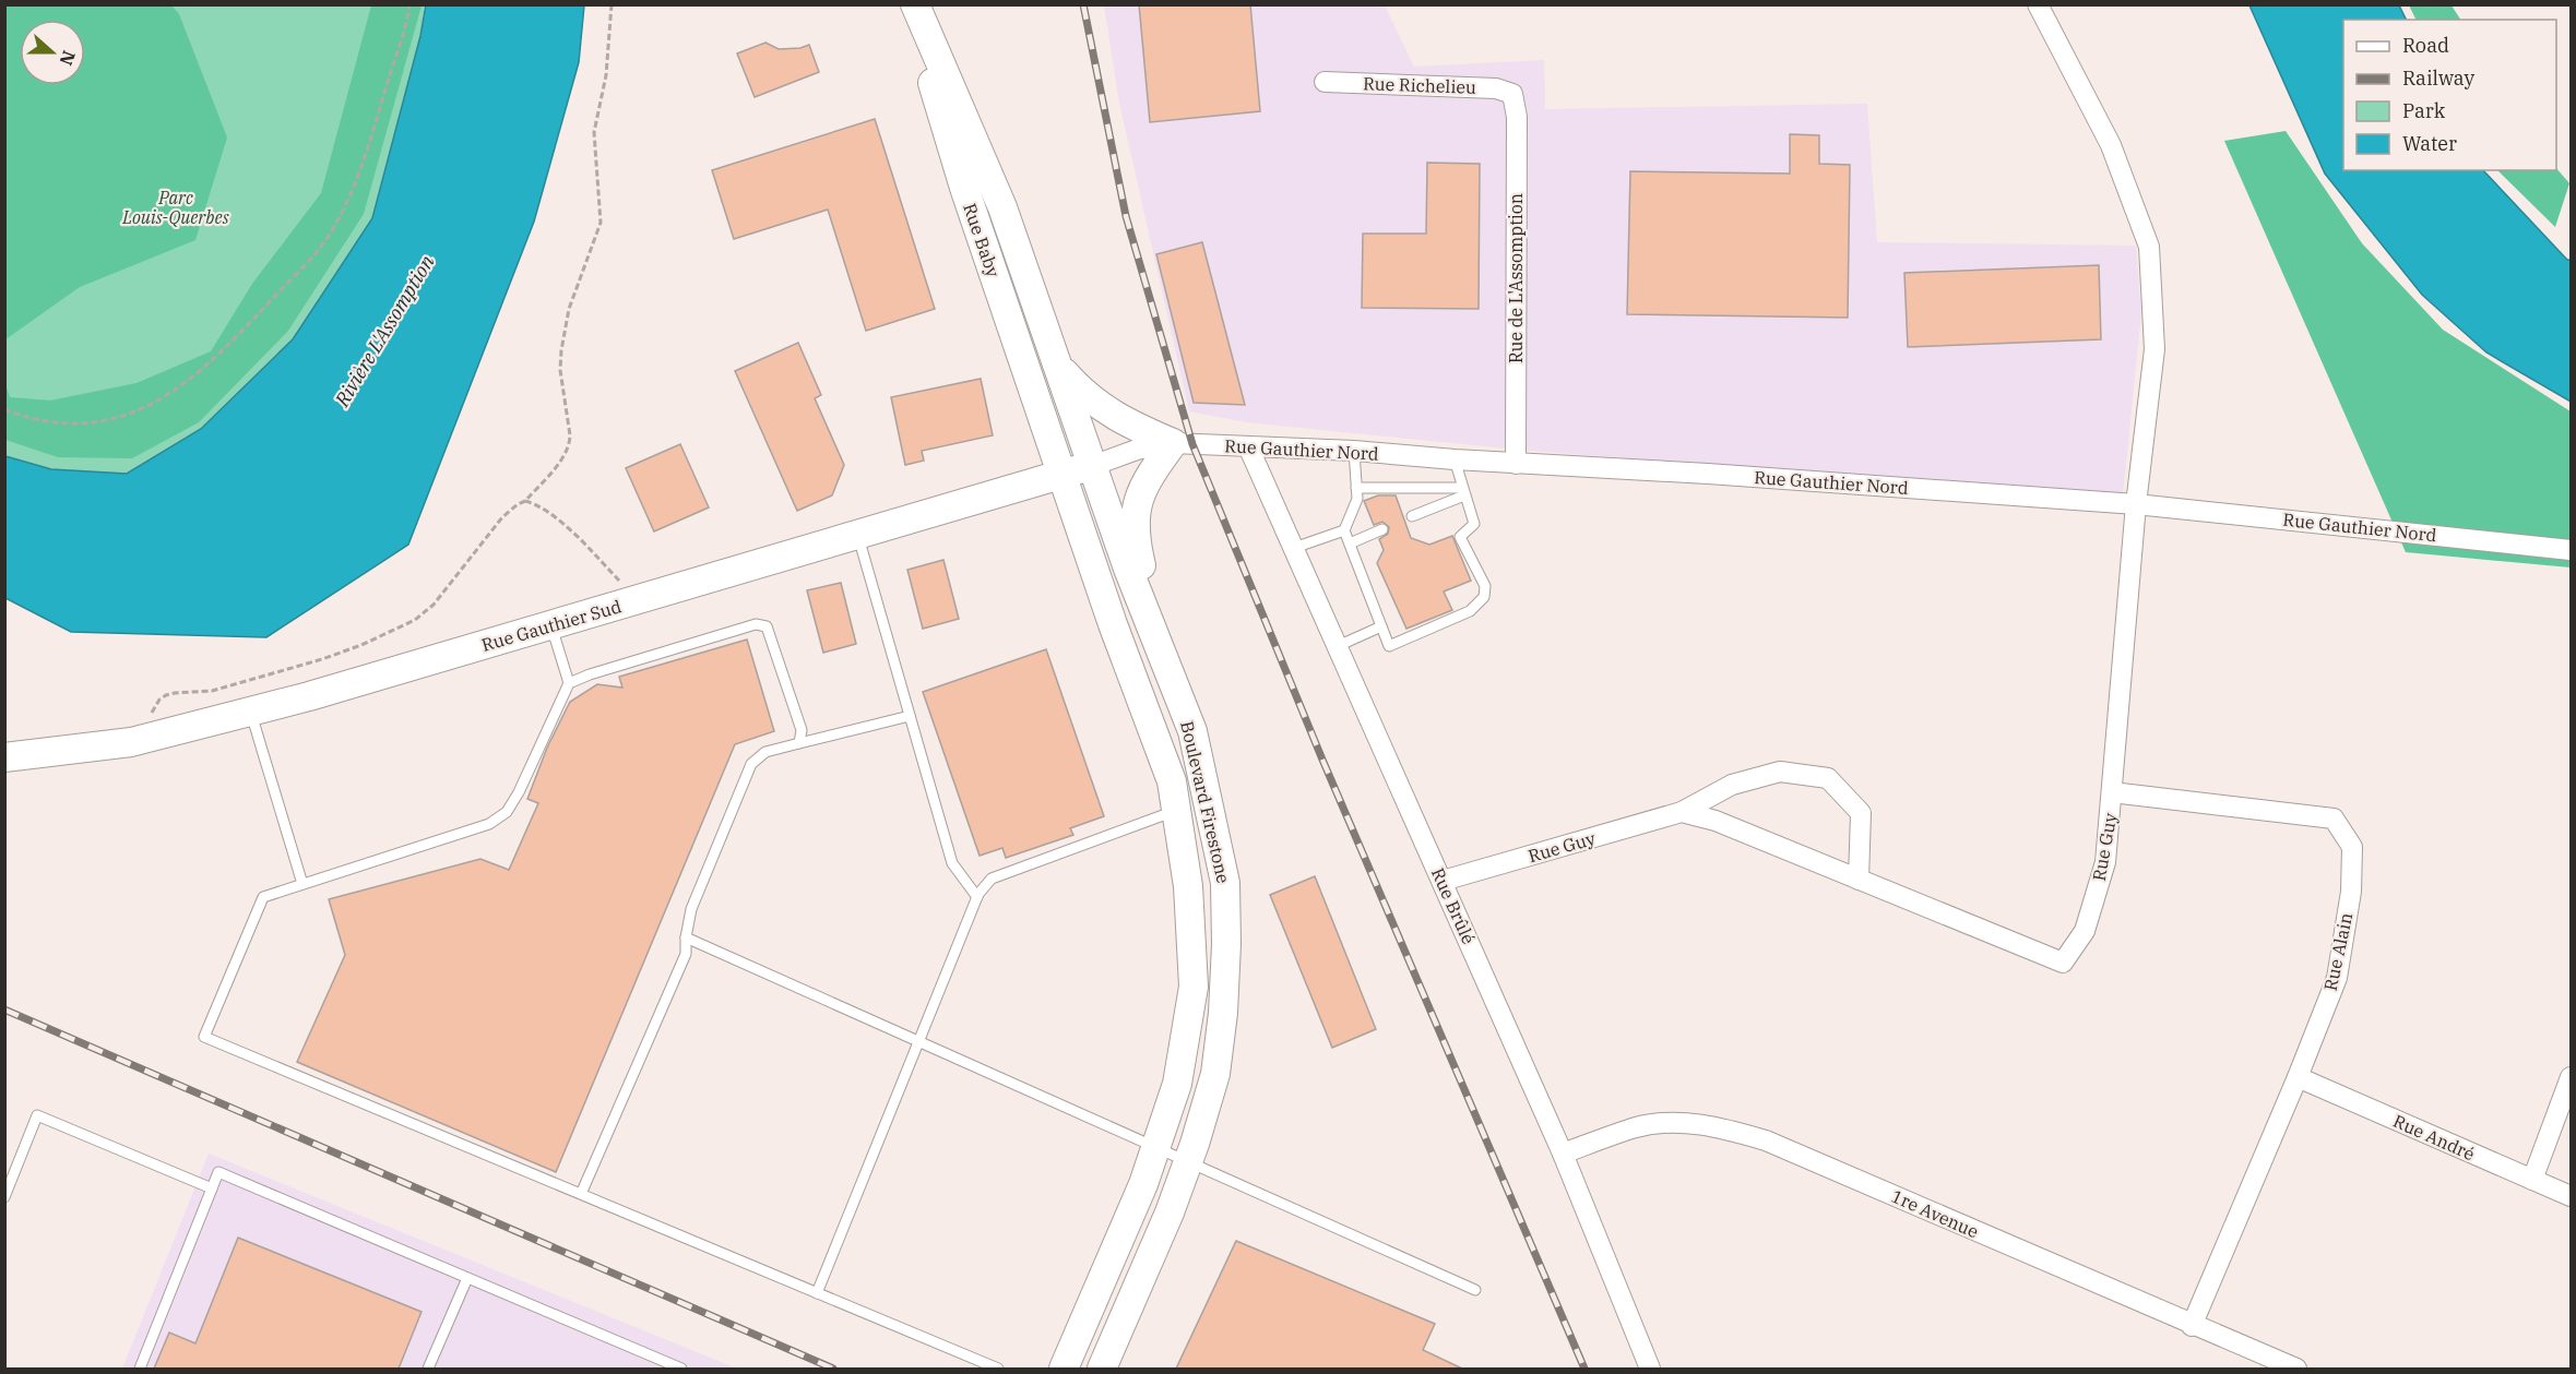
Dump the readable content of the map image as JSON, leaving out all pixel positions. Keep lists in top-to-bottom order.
{
  "streets": {
    "main road": ["Rue Baby", "Rue Gauthier Sud", "Boulevard Firestone"],
    "street": [
      "Rue Richelieu",
      "Rue de L'Assomption",
      "Rue Gauthier Nord",
      "Rue Guy",
      "Rue Brûlé",
      "Rue Alain",
      "Rue André",
      "1re Avenue"
    ]
  },
  "crossings": [
    ["Rue Richelieu", "Rue de L'Assomption"],
    ["Rue Baby", "Rue Gauthier Nord"],
    ["Rue Baby", "Rue Gauthier Sud"],
    ["Rue Baby", "Boulevard Firestone"],
    ["Rue de L'Assomption", "Rue Gauthier Nord"],
    ["Rue Gauthier Nord", "Rue Gauthier Sud"],
    ["Rue Gauthier Nord", "Boulevard Firestone"],
    ["Rue Gauthier Nord", "Rue Guy"],
    ["Rue Gauthier Nord", "Rue Brûlé"],
    ["Rue Gauthier Sud", "Boulevard Firestone"],
    ["Rue Guy", "Rue Brûlé"],
    ["Rue Guy", "Rue Alain"],
    ["Rue Brûlé", "1re Avenue"],
    ["Rue Alain", "Rue André"],
    ["Rue Alain", "1re Avenue"]
  ],
  "water": ["Rivière L'Assomption"],
  "parks": ["Parc Louis-Querbes"],
  "legend": [
    "Road",
    "Railway",
    "Park",
    "Water"
  ],
  "north": "right"
}
